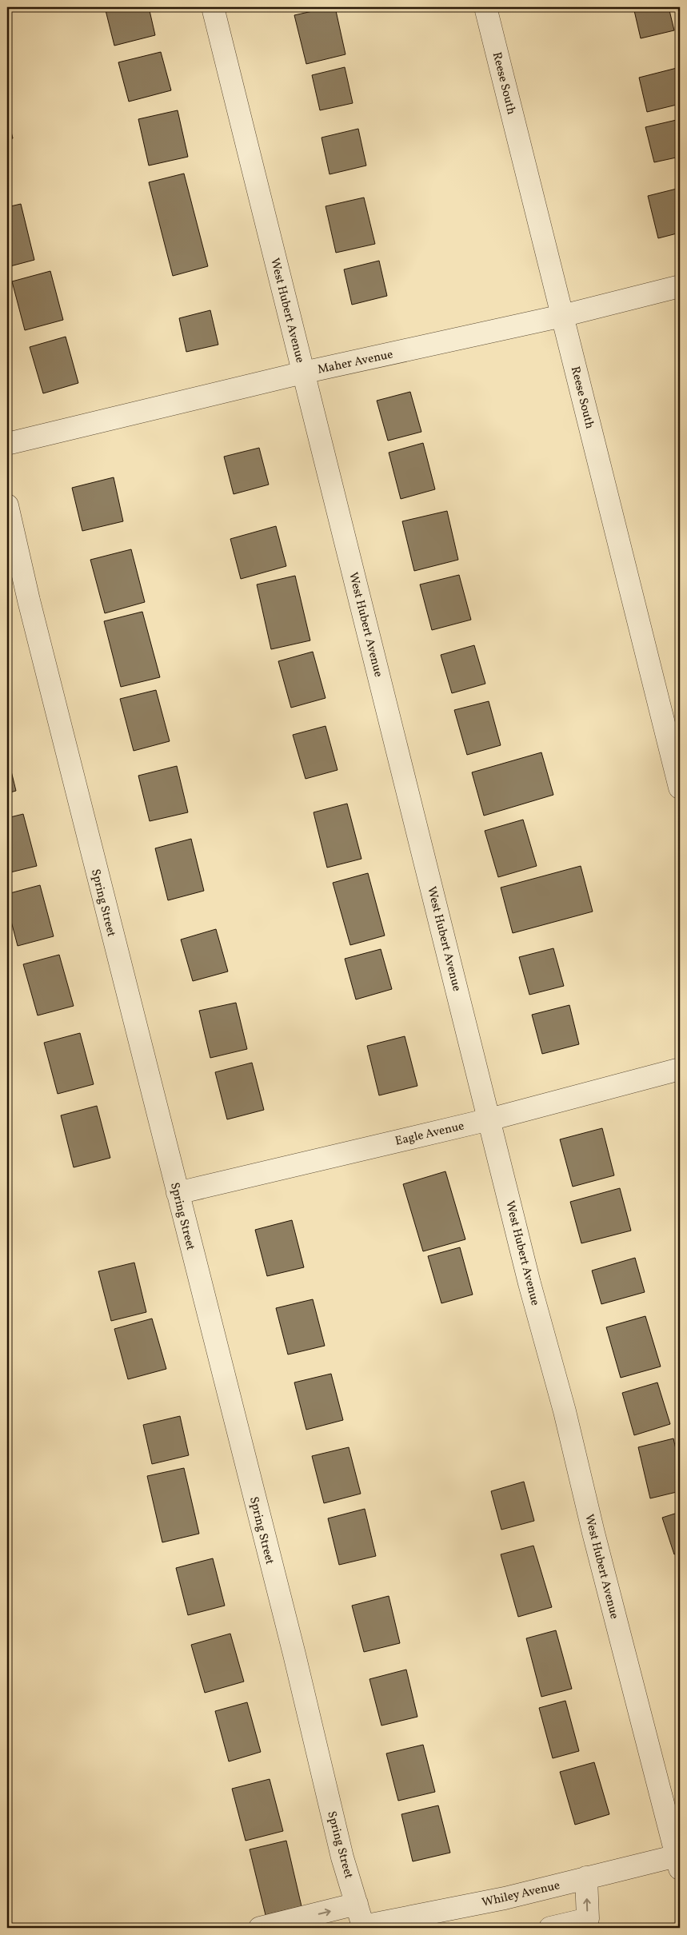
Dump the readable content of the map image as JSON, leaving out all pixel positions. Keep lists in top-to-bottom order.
{
  "streets": {
    "street": [
      "Reese South",
      "West Hubert Avenue",
      "Maher Avenue",
      "Spring Street",
      "Eagle Avenue",
      "Whiley Avenue"
    ]
  },
  "crossings": [
    ["Reese South", "Maher Avenue"],
    ["West Hubert Avenue", "Maher Avenue"],
    ["West Hubert Avenue", "Eagle Avenue"],
    ["West Hubert Avenue", "Whiley Avenue"],
    ["Spring Street", "Eagle Avenue"],
    ["Spring Street", "Whiley Avenue"]
  ]
}
